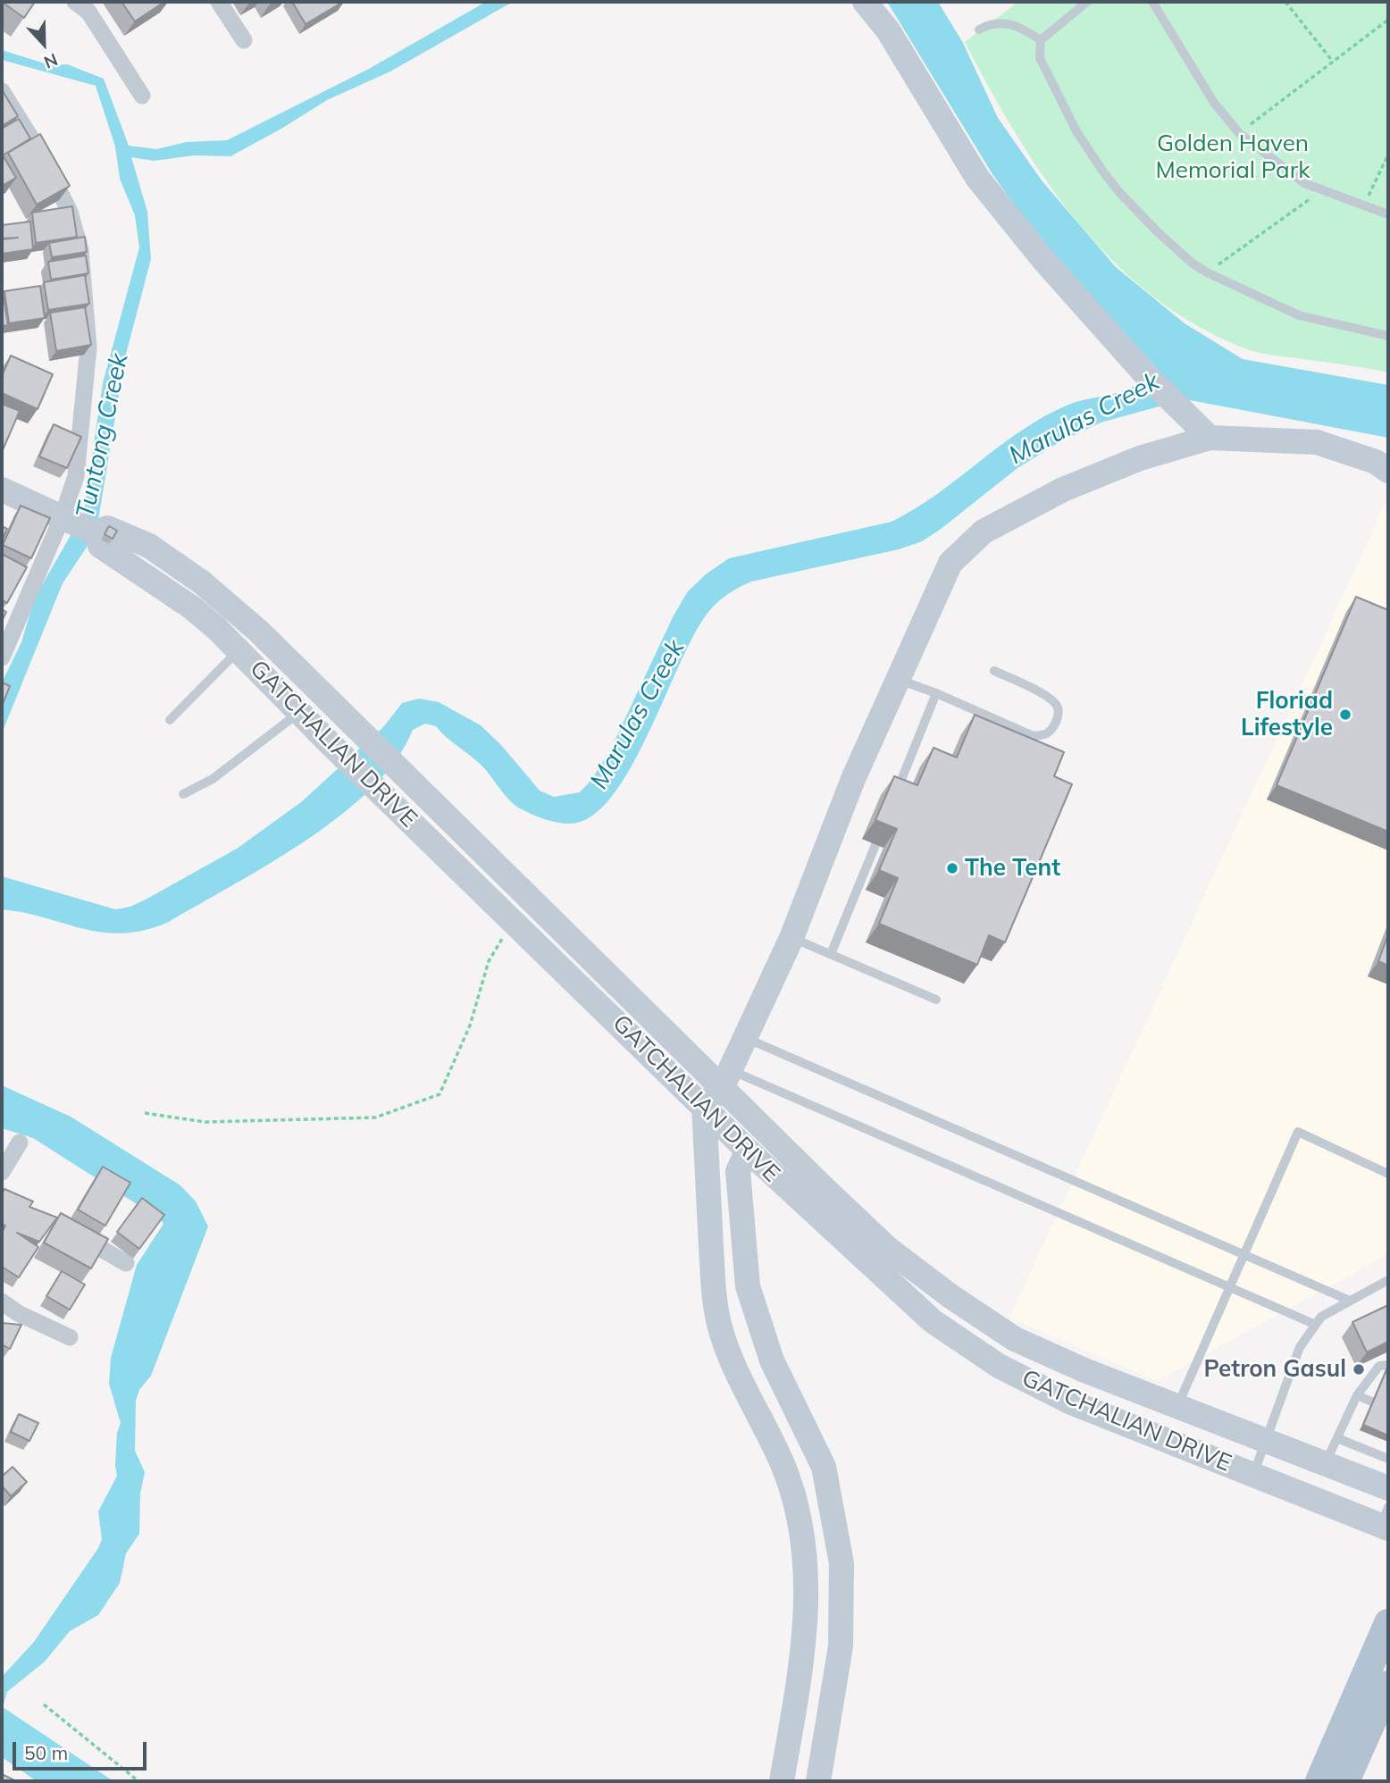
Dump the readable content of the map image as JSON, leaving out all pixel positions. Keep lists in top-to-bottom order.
{
  "streets": {
    "street": ["GATCHALIAN DRIVE"]
  },
  "water": ["Marulas Creek", "Tuntong Creek"],
  "parks": ["Golden Haven Memorial Park"],
  "places": ["Floriad Lifestyle", "The Tent", "Petron Gasul"],
  "scale_bar": "50 m",
  "north": "bottom"
}
